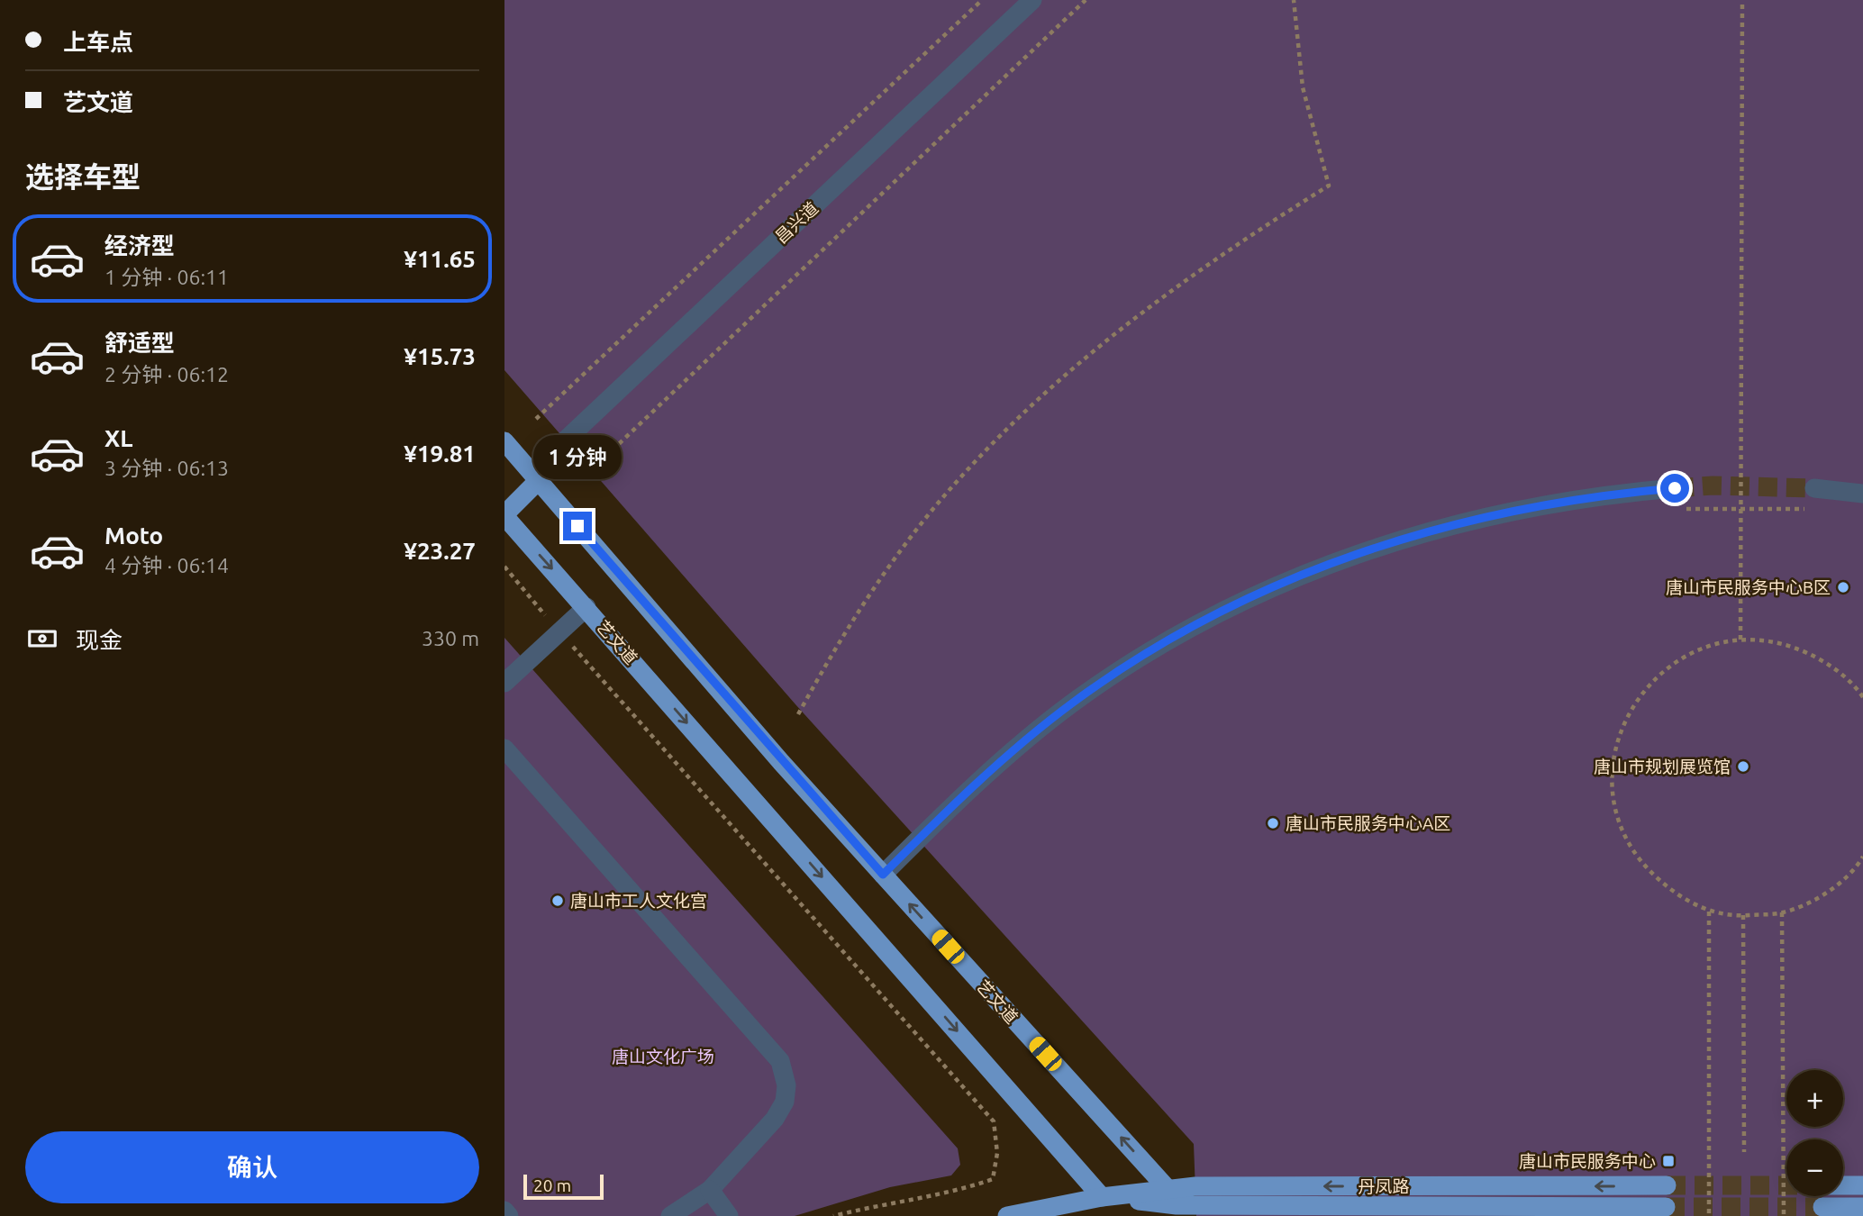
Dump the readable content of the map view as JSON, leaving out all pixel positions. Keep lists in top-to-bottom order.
{
  "streets": {
    "main road": ["艺文道", "丹凤路"],
    "street": ["昌兴道"]
  },
  "crossings": [
    ["艺文道", "丹凤路"]
  ],
  "parks": ["唐山文化广场"],
  "places": {
    "other": [
      "唐山市民服务中心B区",
      "唐山市规划展览馆",
      "唐山市民服务中心A区",
      "唐山市工人文化宫"
    ],
    "transit": ["唐山市民服务中心"]
  },
  "scale_bar": "20 m",
  "page": {
    "banner": ["上车点", "艺文道"],
    "heading": "选择车型",
    "list": [
      {
        "name": "经济型",
        "note": "1 分钟 · 06:11",
        "value": "¥11.65"
      },
      {
        "name": "舒适型",
        "note": "2 分钟 · 06:12",
        "value": "¥15.73"
      },
      {
        "name": "XL",
        "note": "3 分钟 · 06:13",
        "value": "¥19.81"
      },
      {
        "name": "Moto",
        "note": "4 分钟 · 06:14",
        "value": "¥23.27"
      }
    ],
    "bubble": "1 分钟",
    "pay": ["现金", "330 m"],
    "map_buttons": ["+", "−"],
    "buttons": "确认",
    "scale": "20 m"
  }
}
